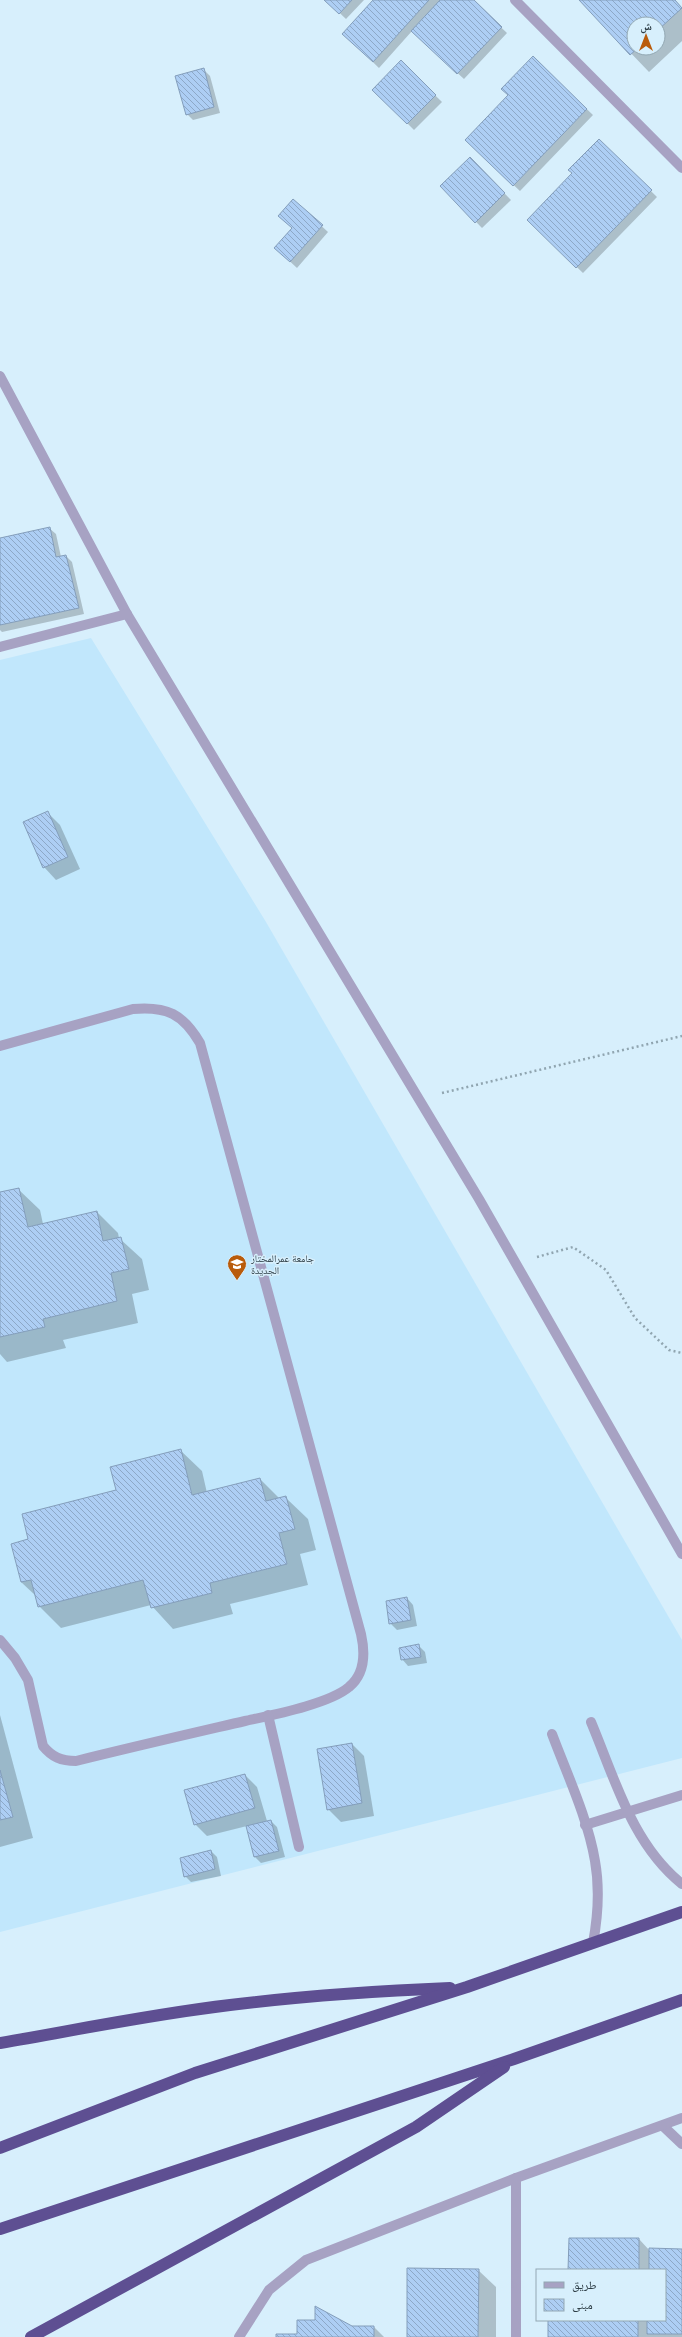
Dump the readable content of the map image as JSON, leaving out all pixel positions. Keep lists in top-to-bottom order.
{
  "places": {
    "school or university": ["جامعة عمرالمختار الجديدة"]
  },
  "legend": ["طريق", "مبنى"],
  "north": "top"
}
